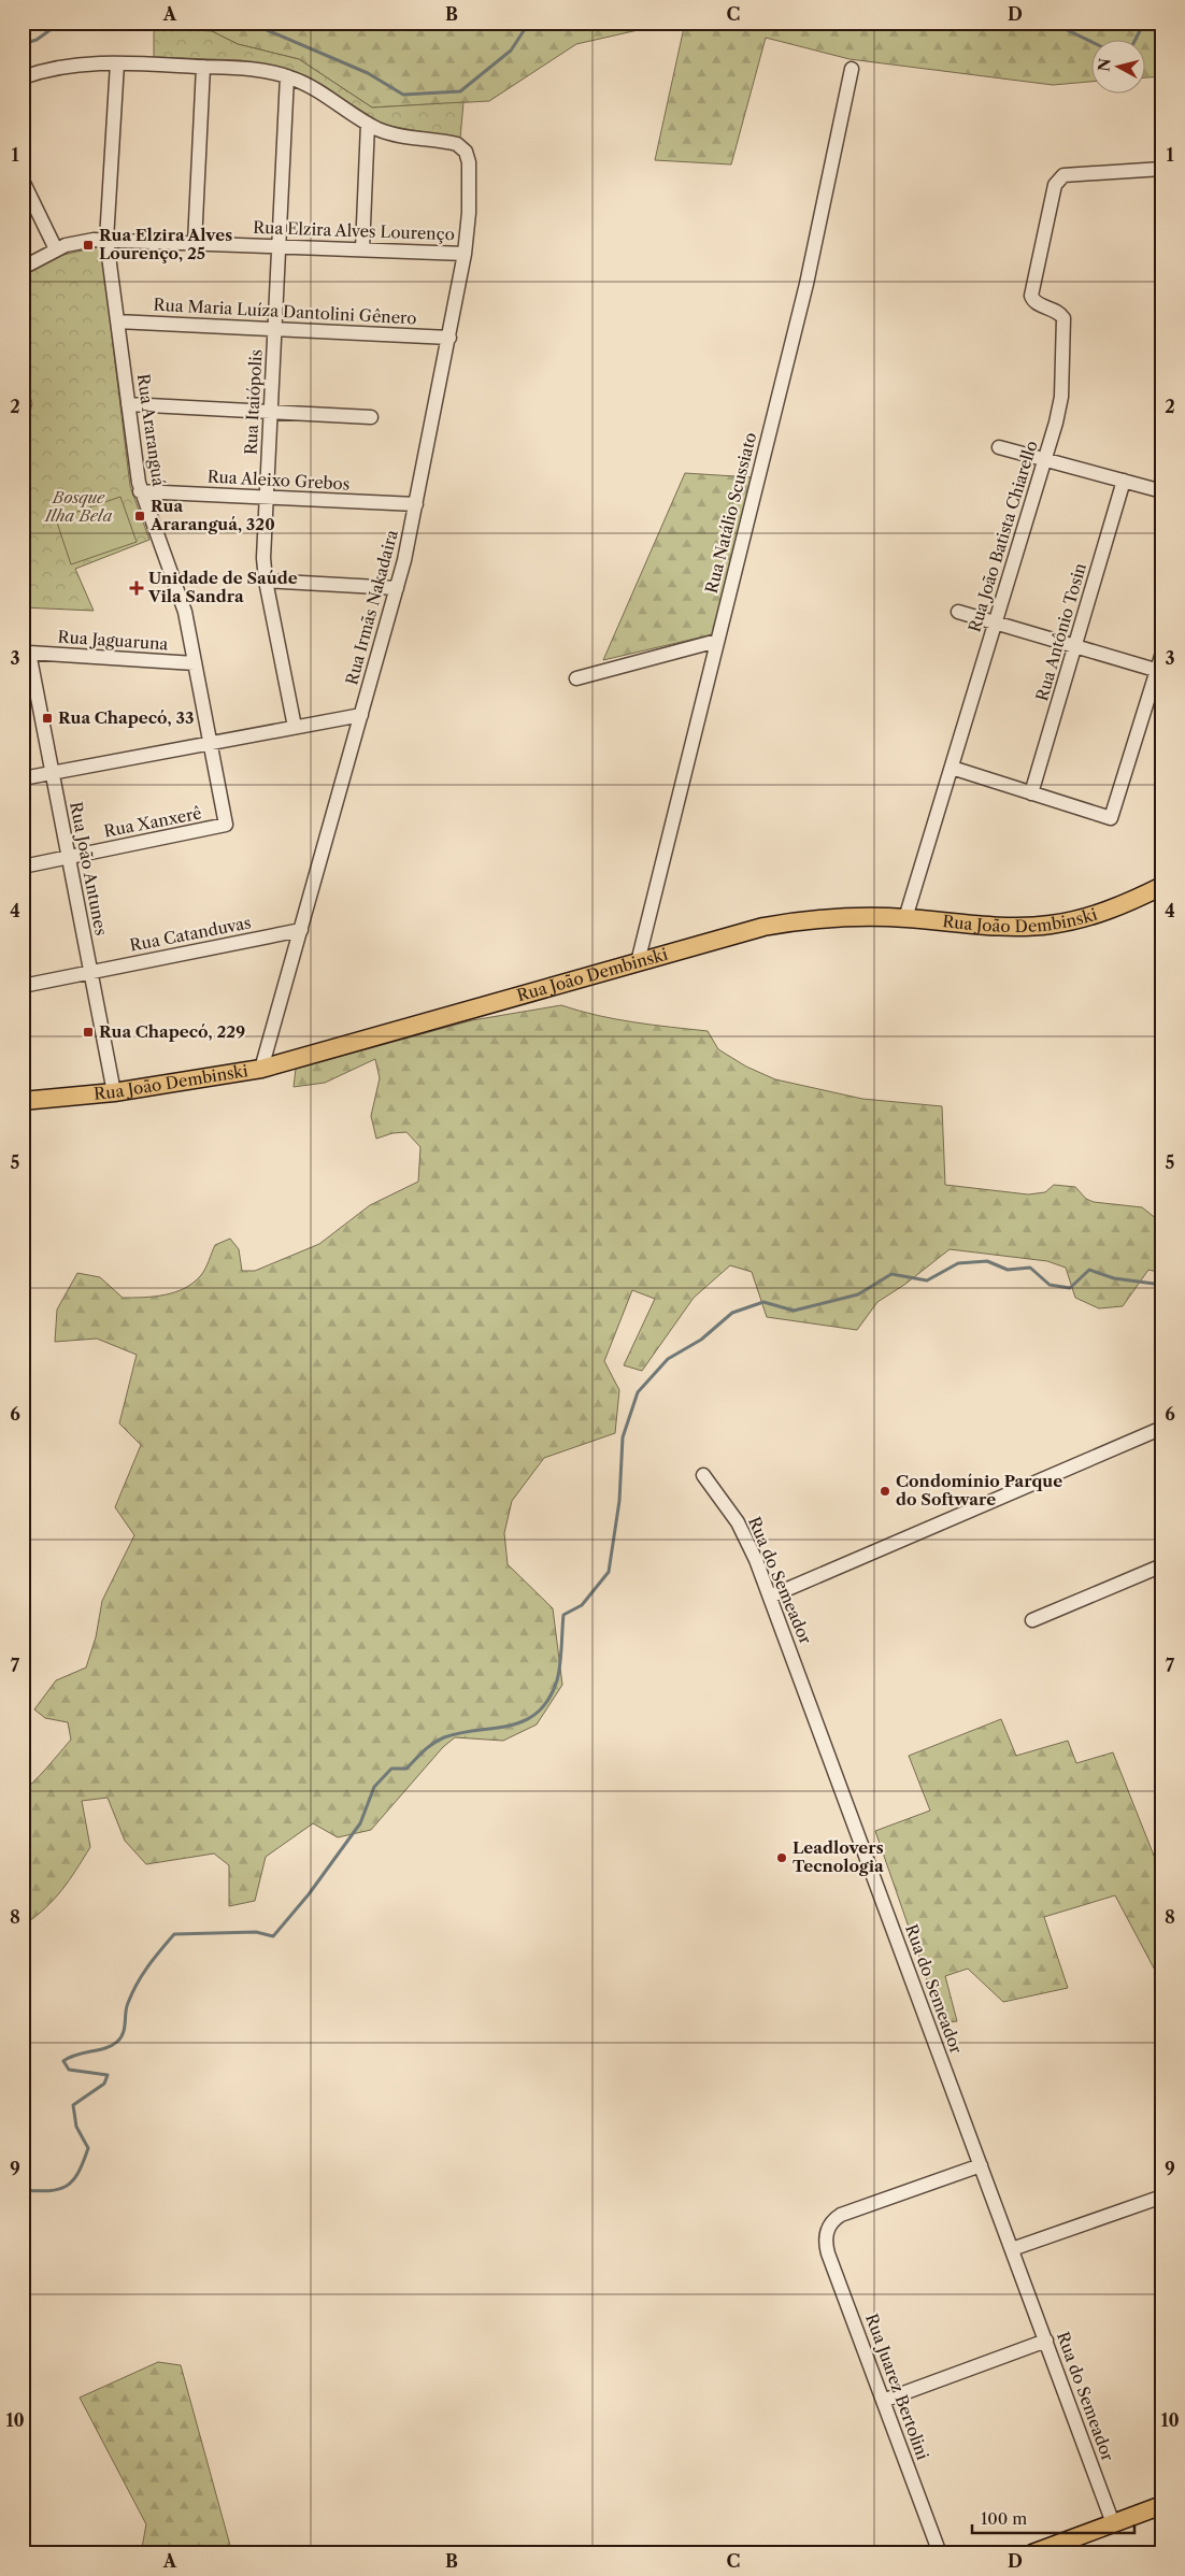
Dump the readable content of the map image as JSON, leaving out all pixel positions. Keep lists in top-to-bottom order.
{
  "streets": {
    "main road": ["Rua João Dembinski"],
    "street": [
      "Rua Elzira Alves Lourenço",
      "Rua Maria Luíza Dantolini Gênero",
      "Rua Itaiópolis",
      "Rua Araranguá",
      "Rua Aleixo Grebos",
      "Rua Natálio Scussiato",
      "Rua João Batista Chiarello",
      "Rua Irmãs Nakadaira",
      "Rua Antônio Tosin",
      "Rua Jaguaruna",
      "Rua Xanxerê",
      "Rua João Antunes",
      "Rua Catanduvas",
      "Rua do Semeador",
      "Rua Juarez Bertolini"
    ]
  },
  "crossings": [
    ["Rua Elzira Alves Lourenço", "Rua Itaiópolis"],
    ["Rua Elzira Alves Lourenço", "Rua Araranguá"],
    ["Rua Elzira Alves Lourenço", "Rua Irmãs Nakadaira"],
    ["Rua Maria Luíza Dantolini Gênero", "Rua Itaiópolis"],
    ["Rua Maria Luíza Dantolini Gênero", "Rua Araranguá"],
    ["Rua Maria Luíza Dantolini Gênero", "Rua Irmãs Nakadaira"],
    ["Rua Itaiópolis", "Rua Aleixo Grebos"],
    ["Rua Araranguá", "Rua Aleixo Grebos"],
    ["Rua Araranguá", "Rua Jaguaruna"],
    ["Rua Araranguá", "Rua Xanxerê"],
    ["Rua Aleixo Grebos", "Rua Irmãs Nakadaira"],
    ["Rua Natálio Scussiato", "Rua João Dembinski"],
    ["Rua João Batista Chiarello", "Rua João Dembinski"],
    ["Rua Irmãs Nakadaira", "Rua João Dembinski"],
    ["Rua Irmãs Nakadaira", "Rua Catanduvas"],
    ["Rua Jaguaruna", "Rua João Antunes"],
    ["Rua Xanxerê", "Rua João Antunes"],
    ["Rua João Antunes", "Rua João Dembinski"],
    ["Rua João Antunes", "Rua Catanduvas"],
    ["Rua do Semeador", "Rua Juarez Bertolini"]
  ],
  "parks": ["Bosque Ilha Bela"],
  "places": {
    "transit": [
      "Rua Elzira Alves Lourenço, 25",
      "Rua Araranguá, 320",
      "Rua Chapecó, 33",
      "Rua Chapecó, 229"
    ],
    "health": ["Unidade de Saúde Vila Sandra"],
    "other": ["Condomínio Parque do Software", "Leadlovers Tecnologia"]
  },
  "scale_bar": "100 m",
  "north": "left",
  "grid": {
    "columns": [
      "A",
      "B",
      "C",
      "D"
    ],
    "rows": [
      "1",
      "2",
      "3",
      "4",
      "5",
      "6",
      "7",
      "8",
      "9",
      "10"
    ]
  }
}
